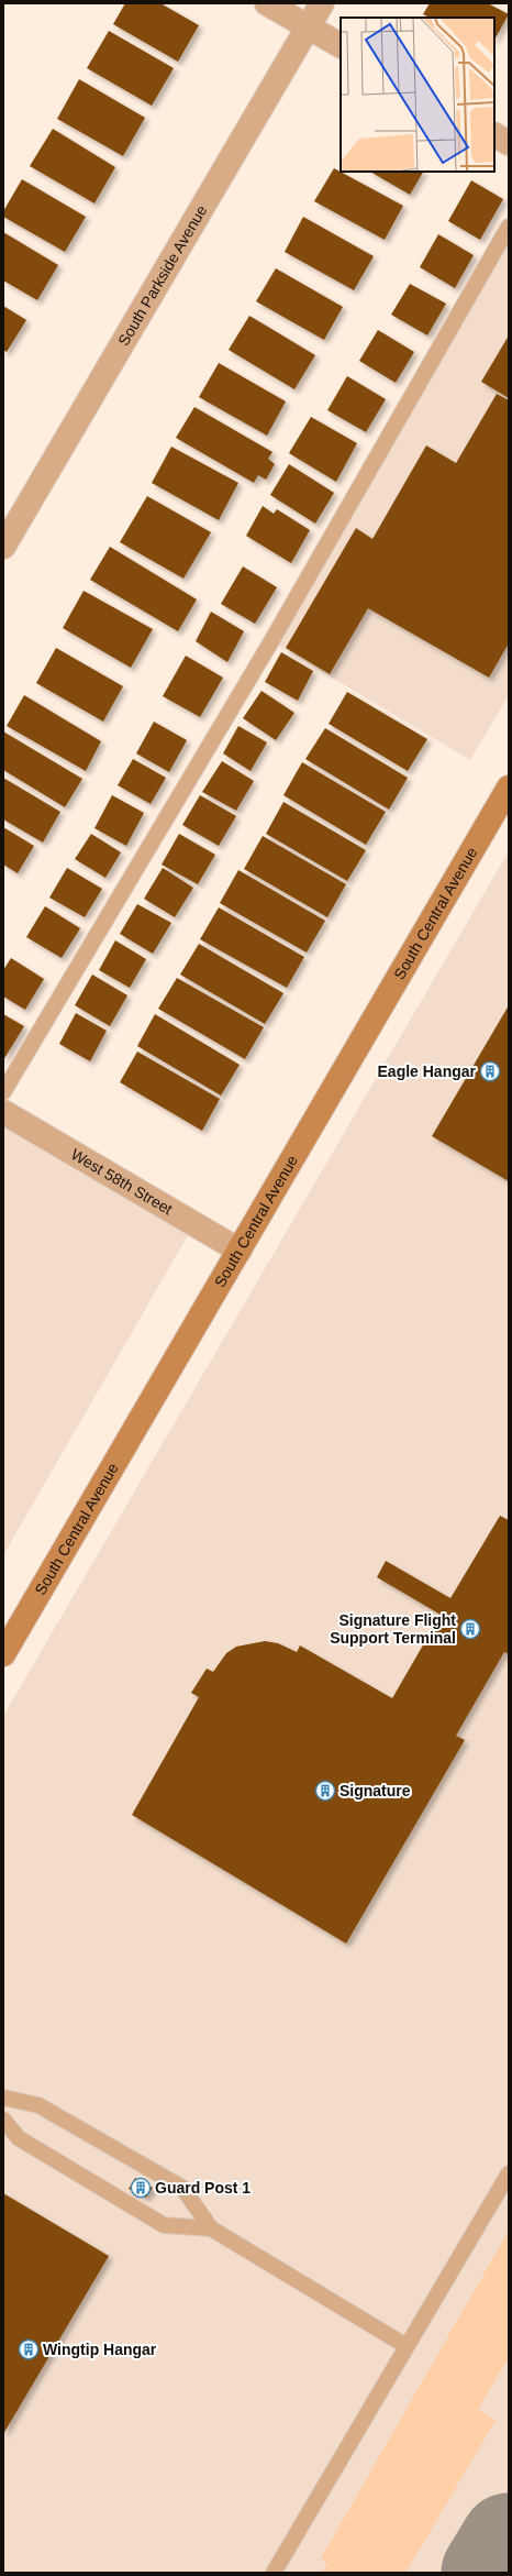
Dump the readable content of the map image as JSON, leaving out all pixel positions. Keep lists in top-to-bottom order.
{
  "streets": {
    "main road": ["South Central Avenue"],
    "street": ["South Parkside Avenue", "West 58th Street"]
  },
  "crossings": [
    ["South Central Avenue", "West 58th Street"]
  ],
  "places": {
    "building": [
      "Eagle Hangar",
      "Signature Flight Support Terminal",
      "Signature",
      "Guard Post 1",
      "Wingtip Hangar"
    ]
  }
}
